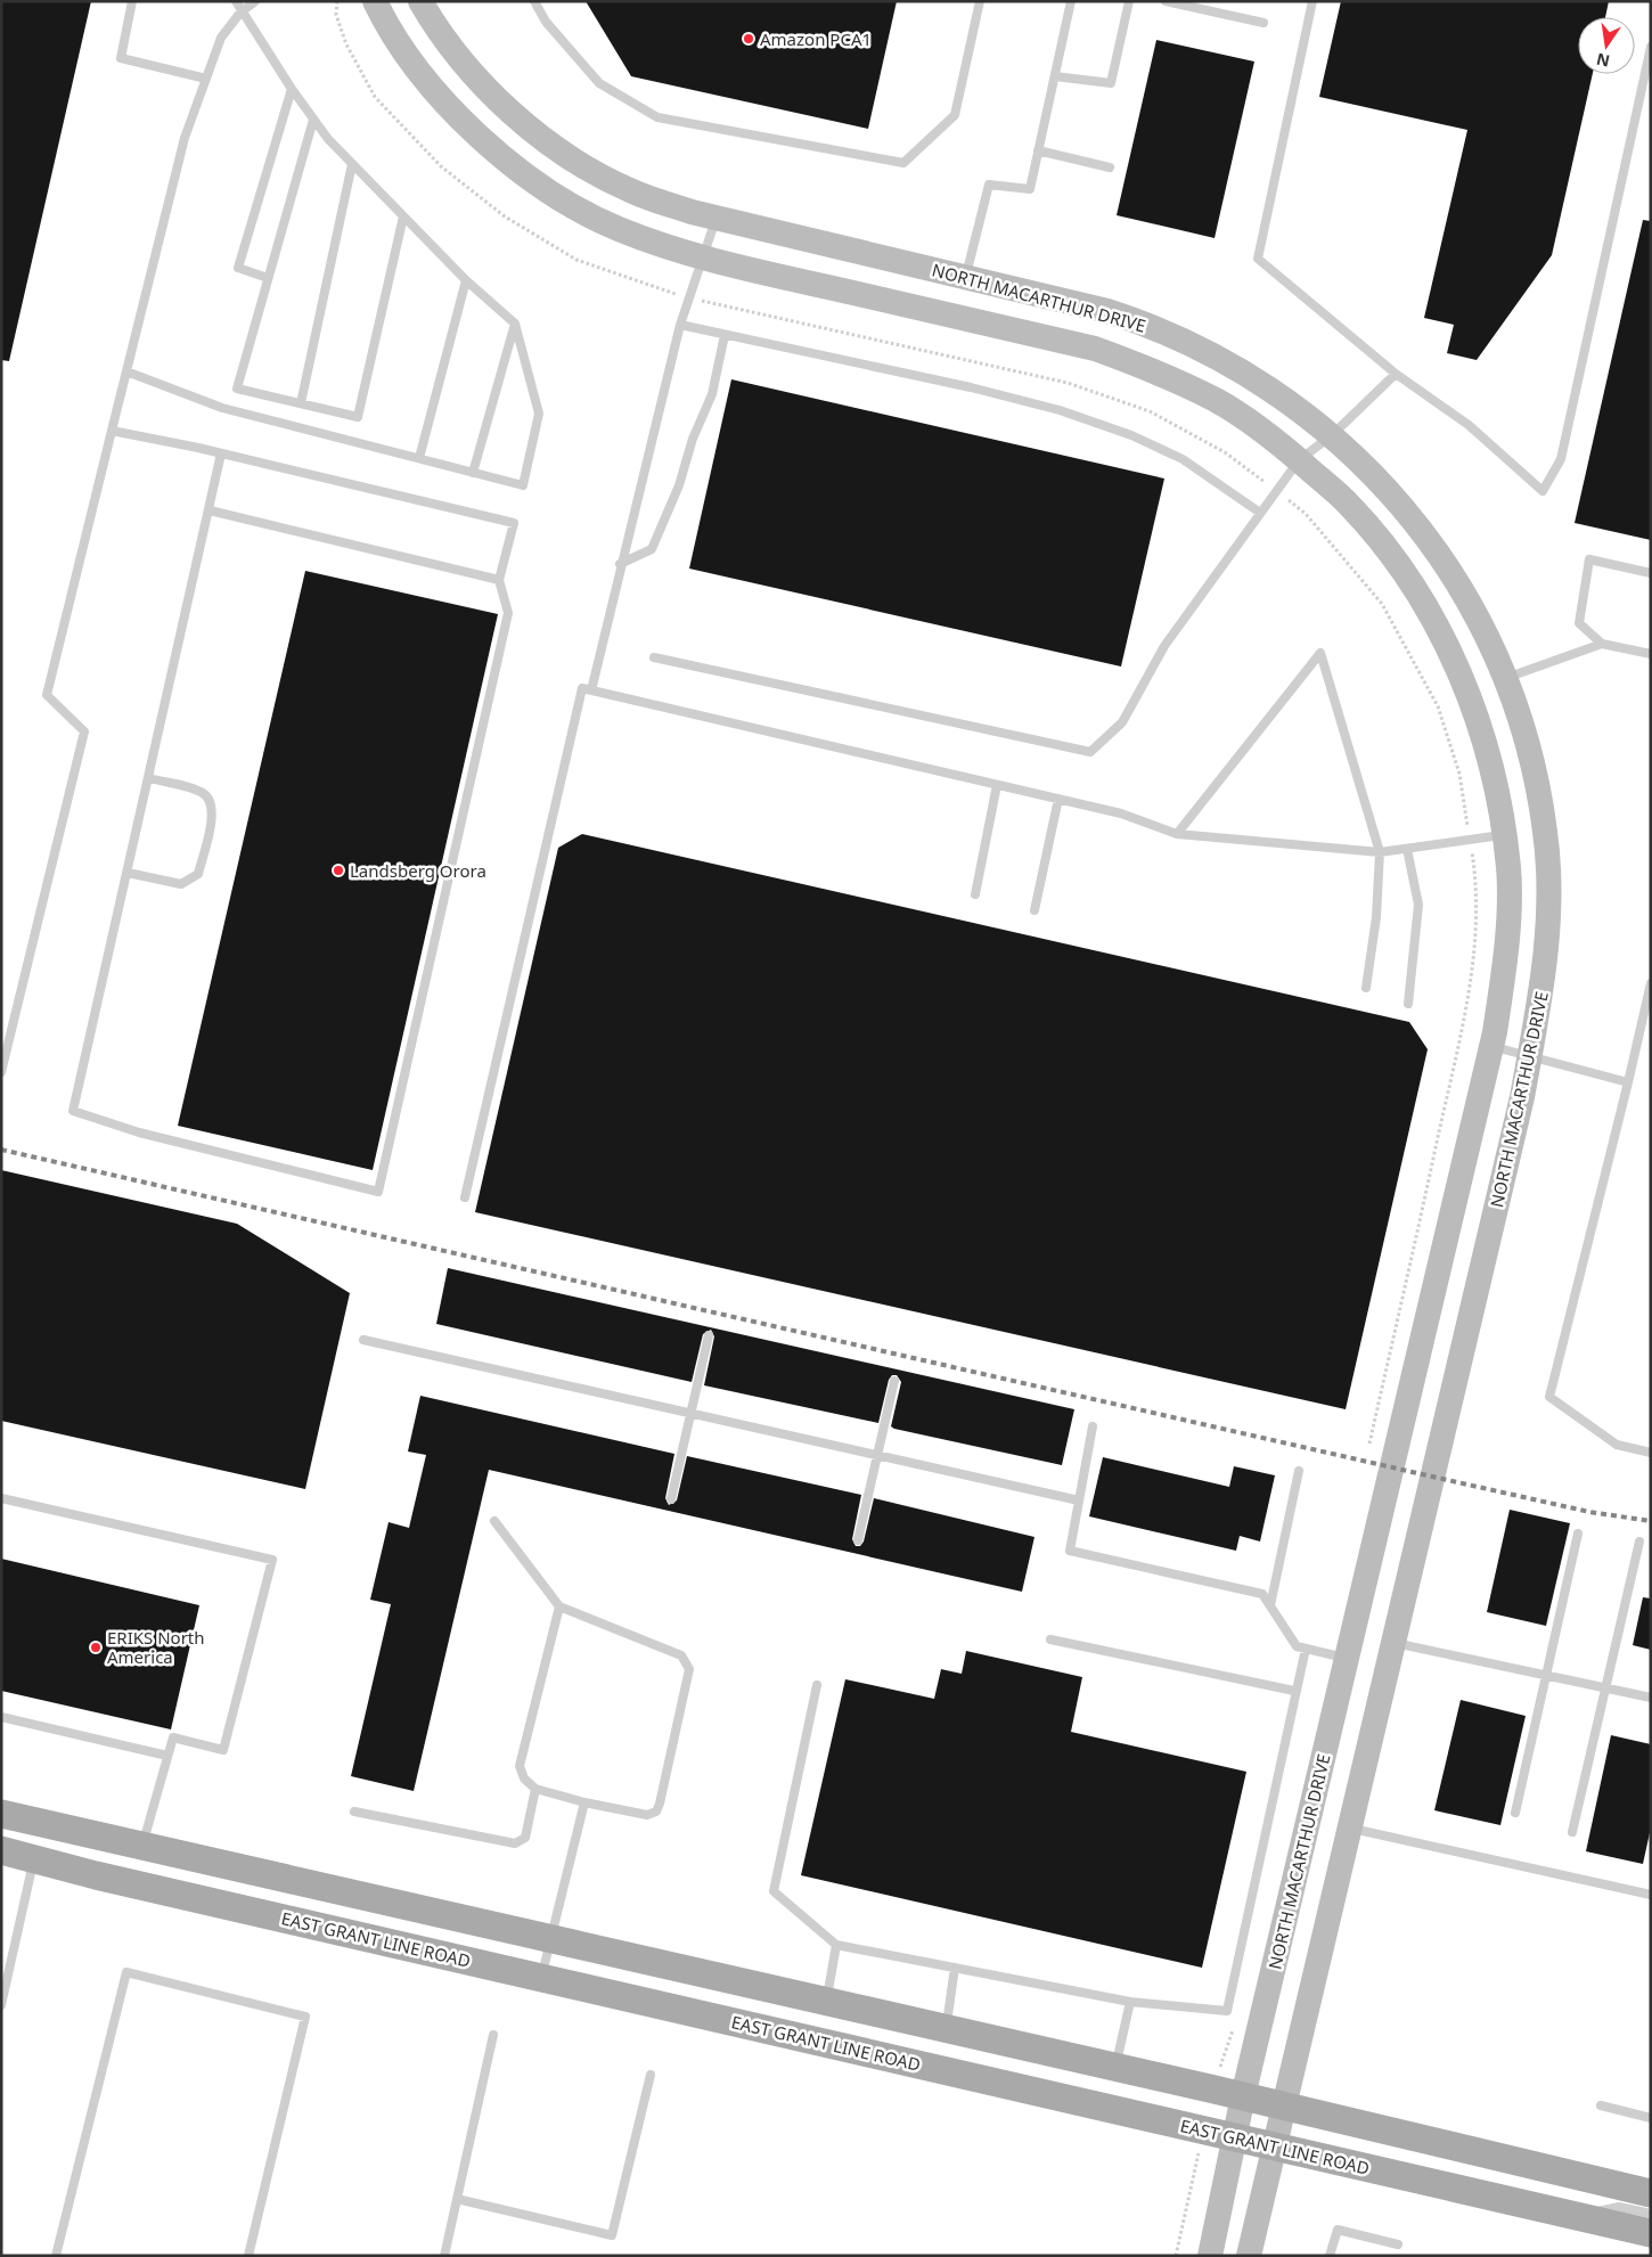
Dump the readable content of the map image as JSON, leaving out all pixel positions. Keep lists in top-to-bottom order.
{
  "streets": {
    "main road": ["NORTH MACARTHUR DRIVE", "EAST GRANT LINE ROAD"]
  },
  "crossings": [
    ["NORTH MACARTHUR DRIVE", "EAST GRANT LINE ROAD"]
  ],
  "places": ["Amazon PCA1", "Landsberg Orora", "ERIKS North America"],
  "north": "bottom"
}
